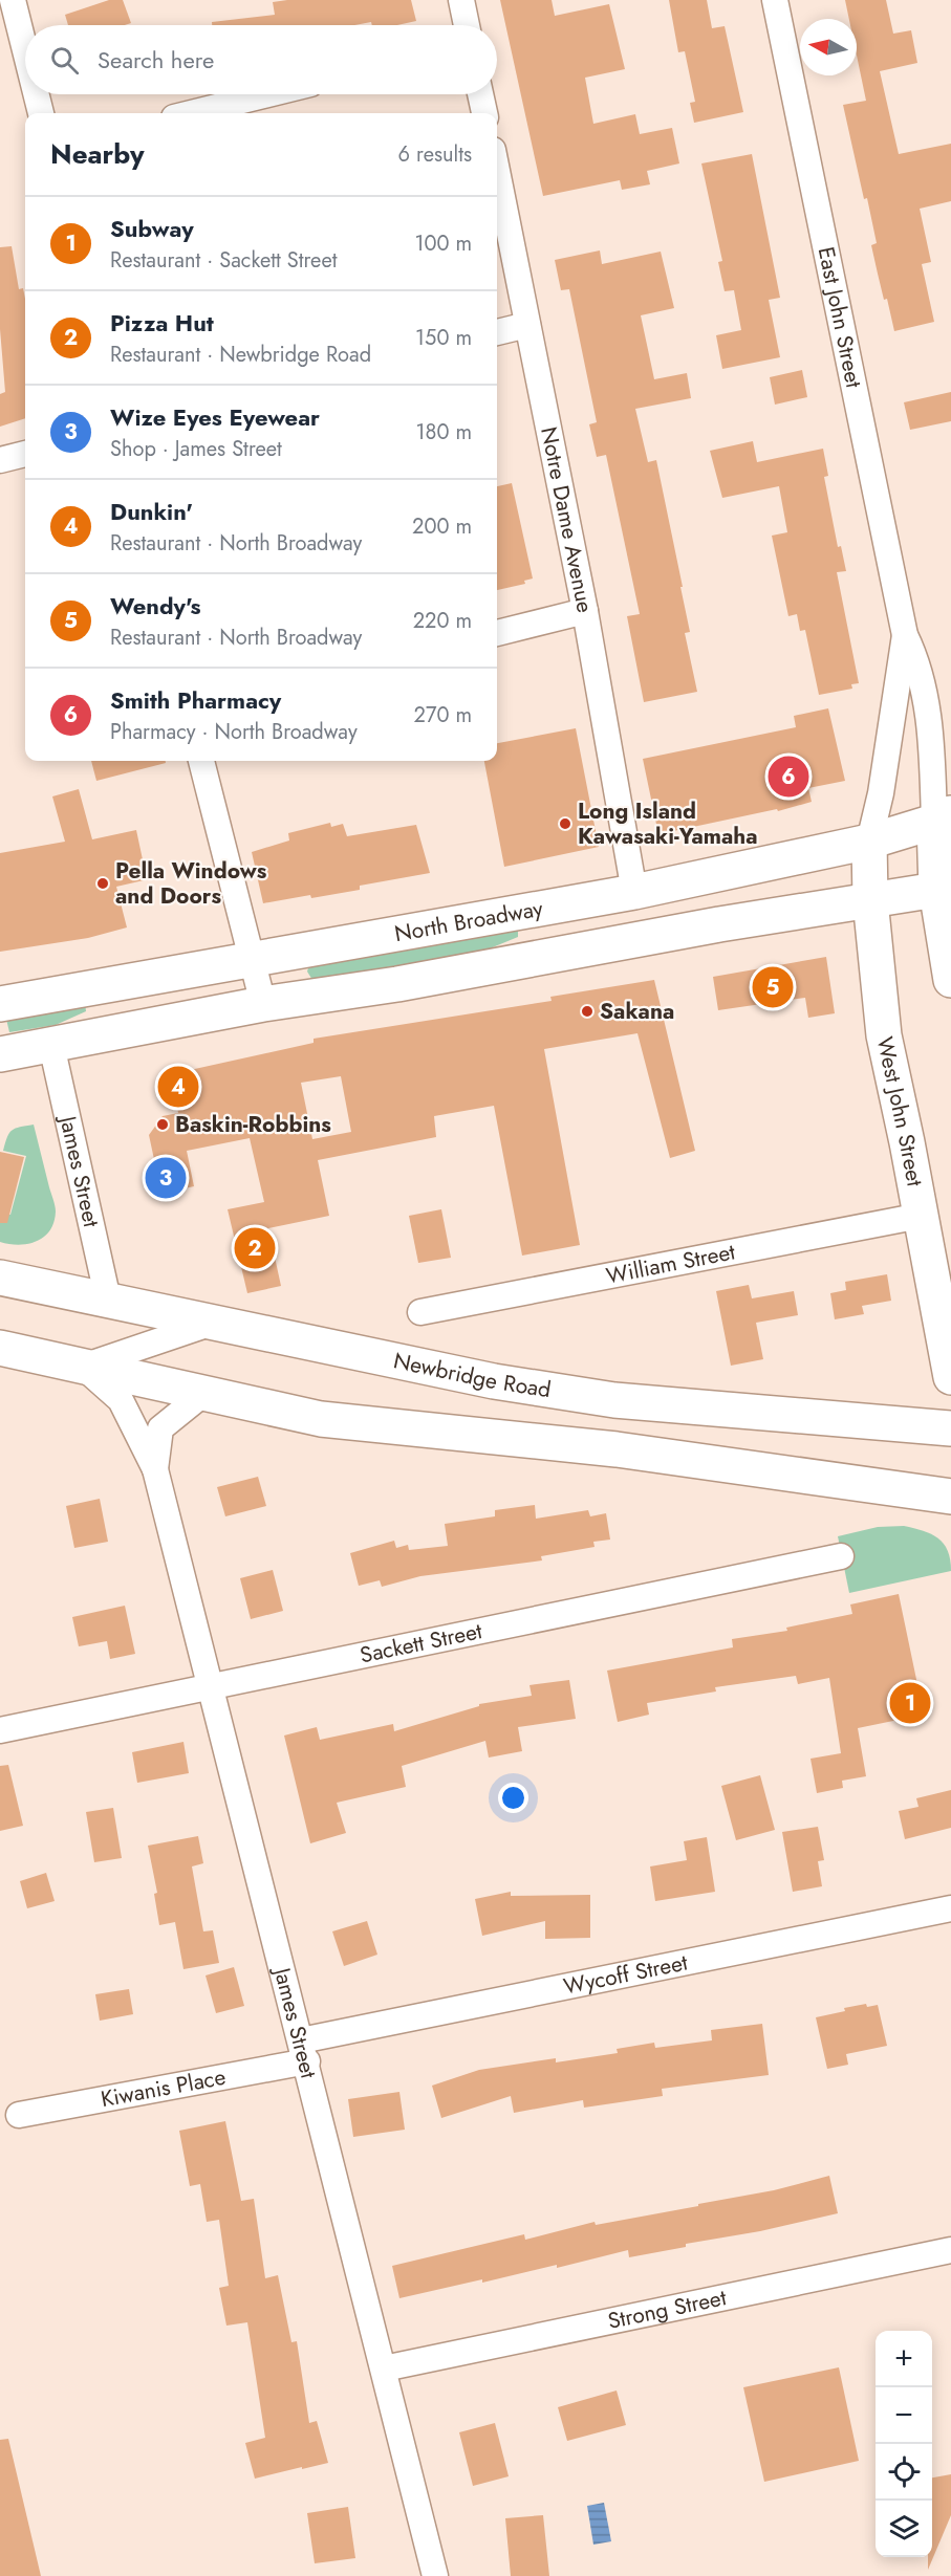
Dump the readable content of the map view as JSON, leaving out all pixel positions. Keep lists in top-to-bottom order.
{
  "streets": {
    "main road": ["North Broadway", "West John Street", "Newbridge Road"],
    "street": [
      "East John Street",
      "Notre Dame Avenue",
      "James Street",
      "William Street",
      "Sackett Street",
      "Wycoff Street",
      "Kiwanis Place",
      "Strong Street"
    ]
  },
  "crossings": [
    ["East John Street", "North Broadway"],
    ["East John Street", "West John Street"],
    ["Notre Dame Avenue", "North Broadway"],
    ["North Broadway", "West John Street"],
    ["West John Street", "William Street"],
    ["James Street", "Newbridge Road"],
    ["James Street", "Sackett Street"],
    ["James Street", "Wycoff Street"],
    ["James Street", "Kiwanis Place"],
    ["James Street", "Strong Street"],
    ["Wycoff Street", "Kiwanis Place"]
  ],
  "places": [
    "Long Island Kawasaki-Yamaha",
    "Pella Windows and Doors",
    "Sakana",
    "Baskin-Robbins"
  ],
  "north": "left",
  "page": {
    "search": "Search here",
    "heading": ["Nearby", "6 results"],
    "list": [
      {
        "mark": "1",
        "name": "Subway",
        "note": "Restaurant · Sackett Street",
        "value": "100 m"
      },
      {
        "mark": "2",
        "name": "Pizza Hut",
        "note": "Restaurant · Newbridge Road",
        "value": "150 m"
      },
      {
        "mark": "3",
        "name": "Wize Eyes Eyewear",
        "note": "Shop · James Street",
        "value": "180 m"
      },
      {
        "mark": "4",
        "name": "Dunkin'",
        "note": "Restaurant · North Broadway",
        "value": "200 m"
      },
      {
        "mark": "5",
        "name": "Wendy's",
        "note": "Restaurant · North Broadway",
        "value": "220 m"
      },
      {
        "mark": "6",
        "name": "Smith Pharmacy",
        "note": "Pharmacy · North Broadway",
        "value": "270 m"
      }
    ],
    "pins": [
      "6",
      "5",
      "4",
      "3",
      "2",
      "1"
    ],
    "map_buttons": ["+", "−"]
  }
}
